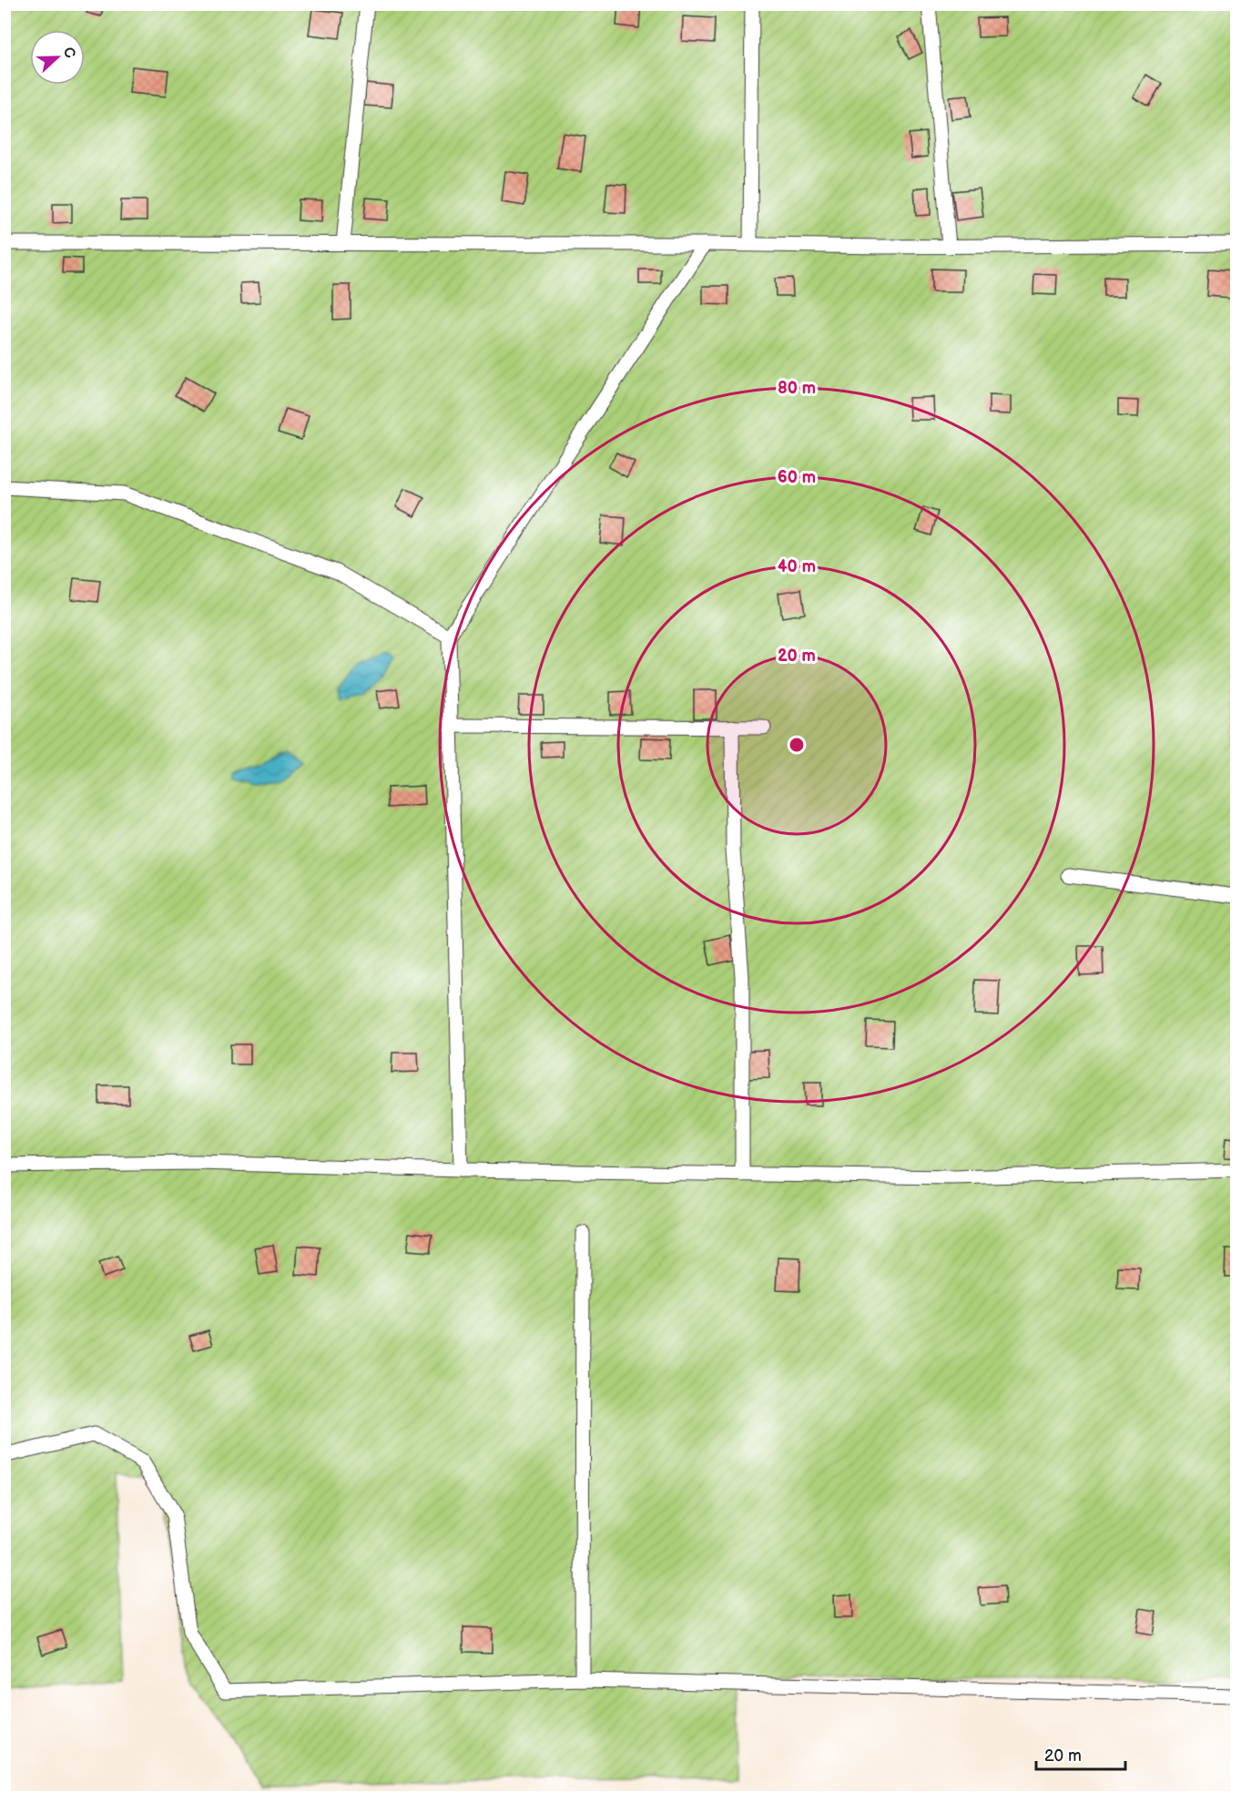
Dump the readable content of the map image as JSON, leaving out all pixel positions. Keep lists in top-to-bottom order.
{
  "scale_bar": "20 m",
  "north": "right",
  "rings": [
    "80 m",
    "60 m",
    "40 m",
    "20 m"
  ]
}
